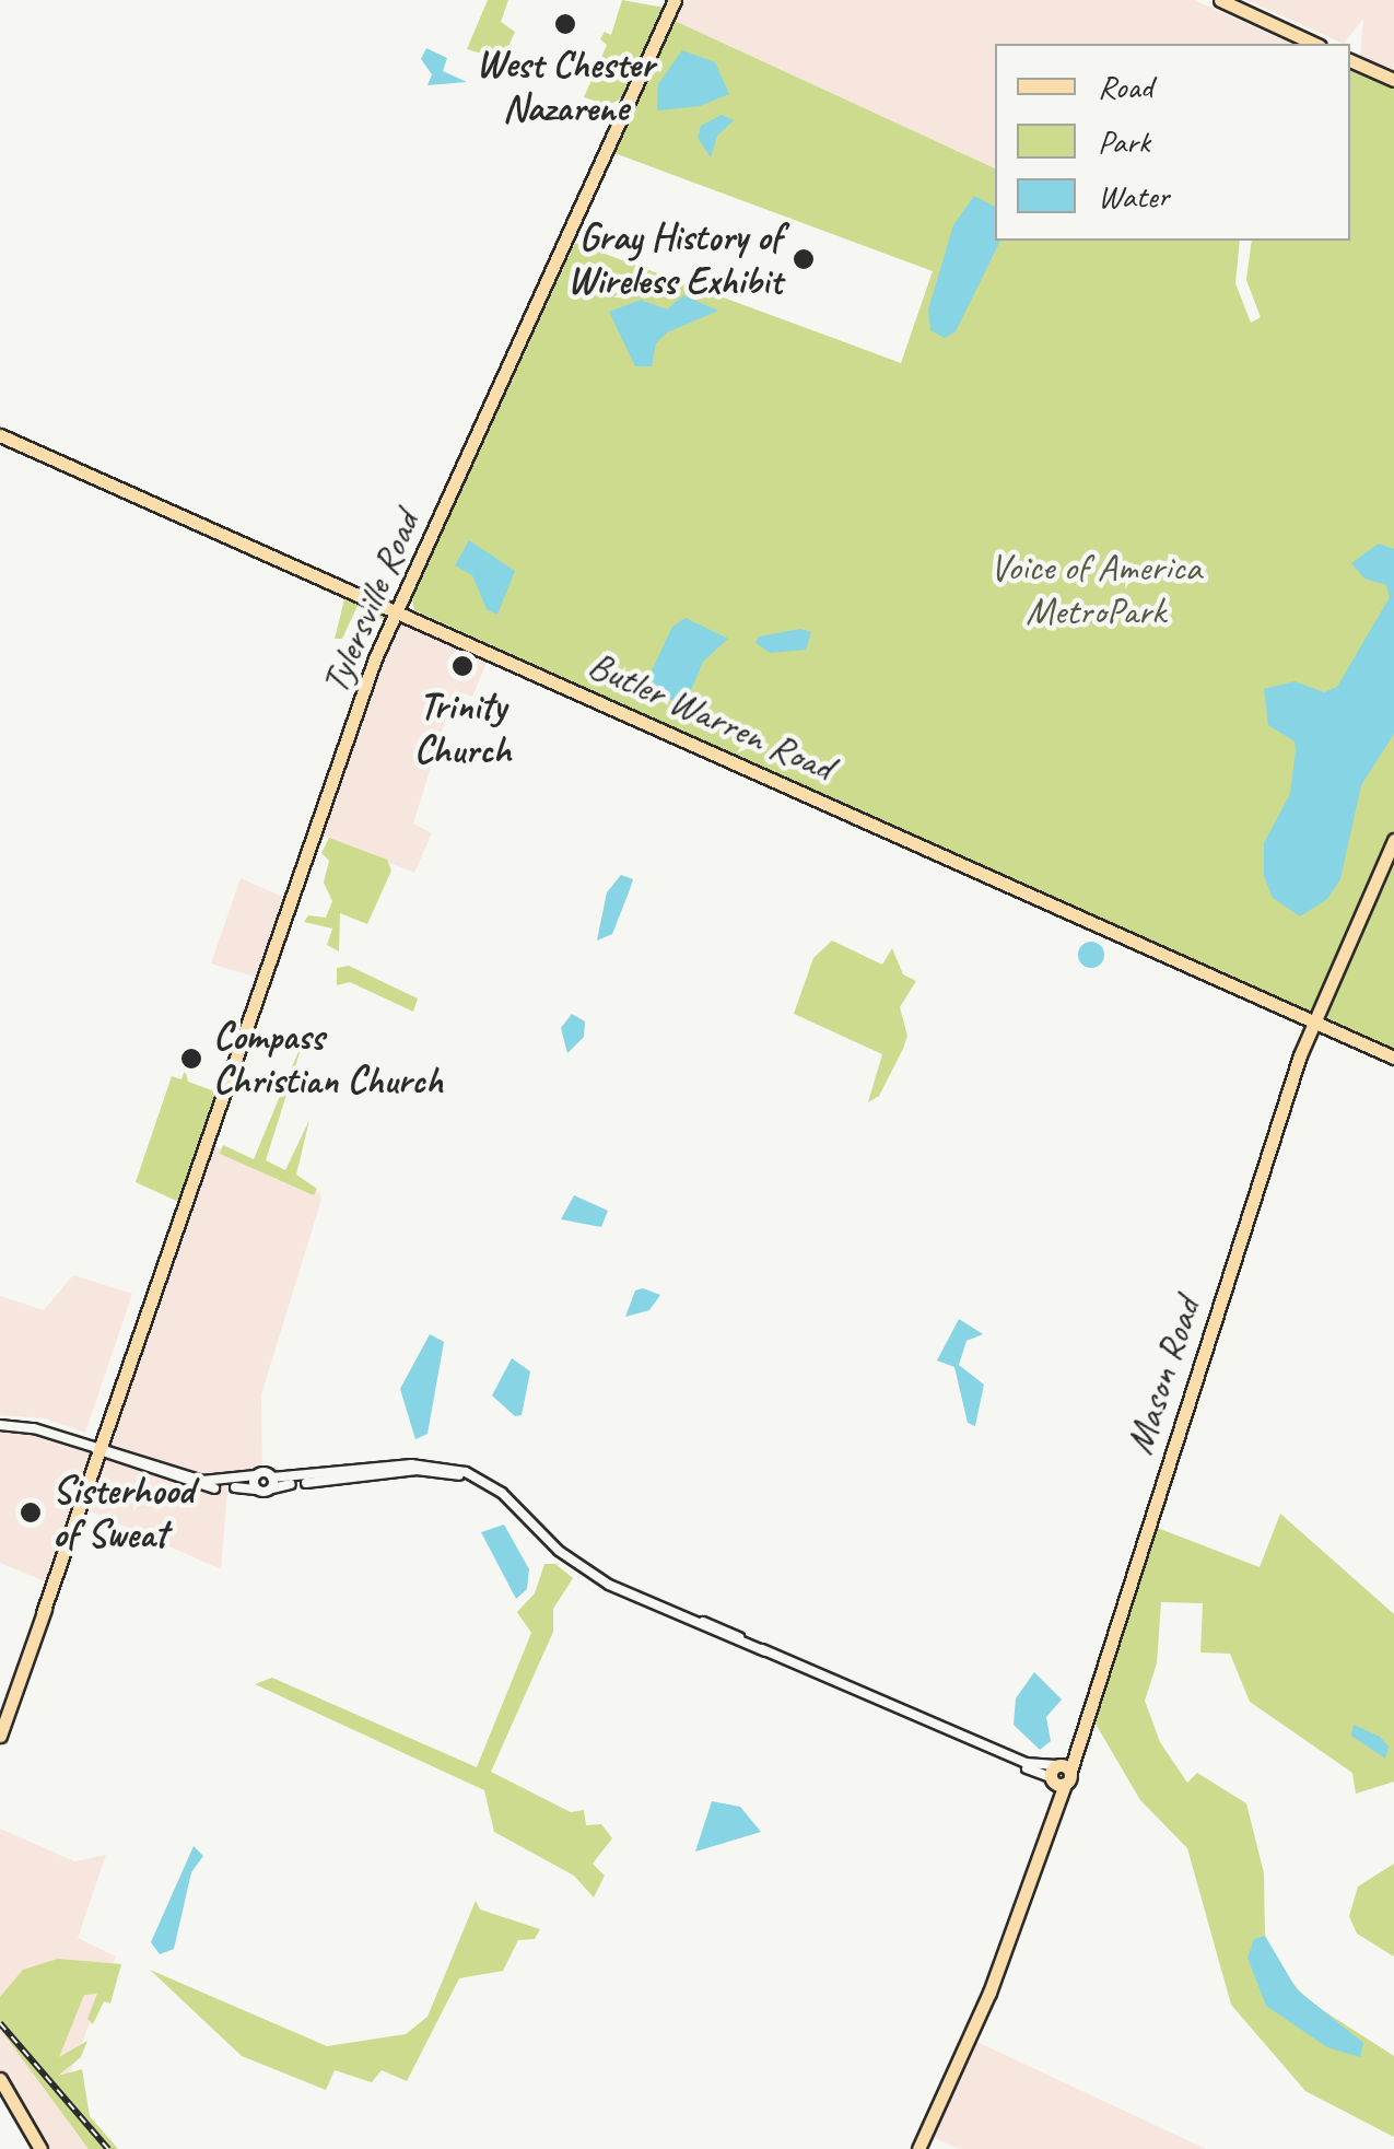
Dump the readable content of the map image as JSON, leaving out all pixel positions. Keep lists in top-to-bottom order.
{
  "streets": {
    "main road": ["Tylersville Road", "Butler Warren Road", "Mason Road"]
  },
  "crossings": [
    ["Tylersville Road", "Butler Warren Road"],
    ["Butler Warren Road", "Mason Road"]
  ],
  "parks": ["Voice of America MetroPark"],
  "places": [
    "West Chester Nazarene",
    "Gray History of Wireless Exhibit",
    "Trinity Church",
    "Compass Christian Church",
    "Sisterhood of Sweat"
  ],
  "legend": ["Road", "Park", "Water"]
}
